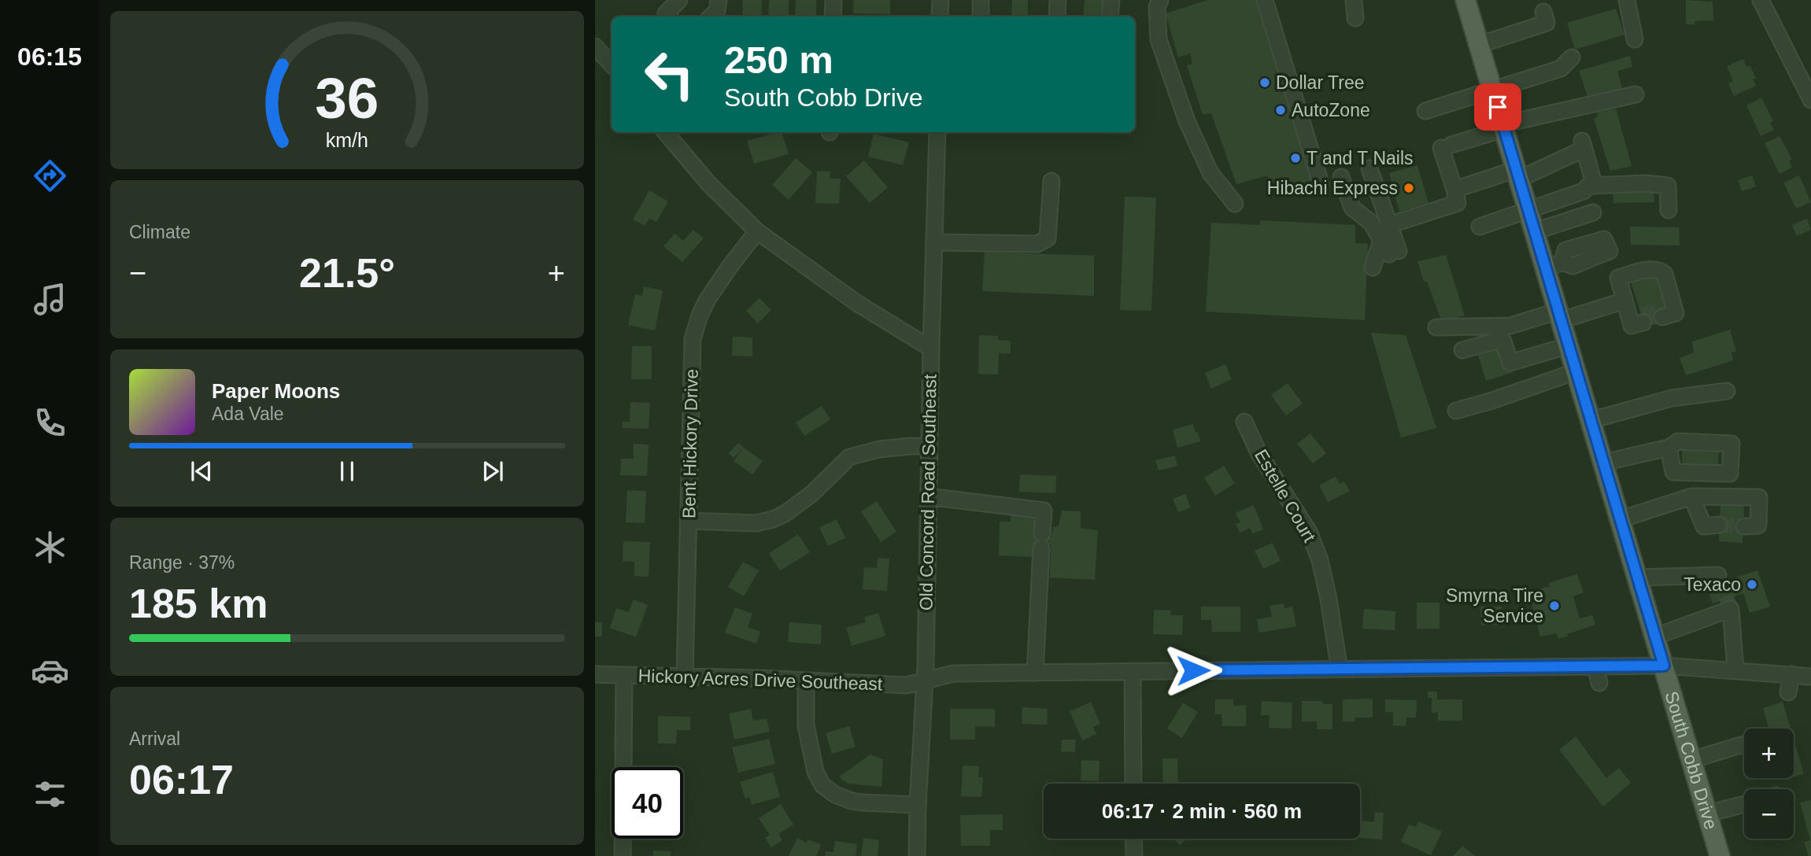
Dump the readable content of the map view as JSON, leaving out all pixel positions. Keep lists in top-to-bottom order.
{
  "streets": {
    "main road": ["South Cobb Drive"],
    "street": [
      "Bent Hickory Drive",
      "Old Concord Road Southeast",
      "Estelle Court",
      "Hickory Acres Drive Southeast"
    ]
  },
  "crossings": [
    ["Bent Hickory Drive", "Hickory Acres Drive Southeast"],
    ["Old Concord Road Southeast", "Hickory Acres Drive Southeast"],
    ["Estelle Court", "Hickory Acres Drive Southeast"],
    ["Hickory Acres Drive Southeast", "South Cobb Drive"]
  ],
  "places": [
    "Dollar Tree",
    "AutoZone",
    "T and T Nails",
    "Hibachi Express",
    "Texaco",
    "Smyrna Tire Service"
  ],
  "page": {
    "tabs": "06:15",
    "turn": ["250 m", "South Cobb Drive"],
    "tile": [
      "Climate",
      ["Range · 37%", "185 km"],
      ["Arrival", "06:17"]
    ],
    "heat": ["−", "21.5°", "+"],
    "song": ["Paper Moons", "Ada Vale"],
    "map_buttons": ["+", "−"],
    "limit": "40",
    "trip": "06:17 · 2 min · 560 m",
    "gauge": ["36", "km/h"]
  }
}
